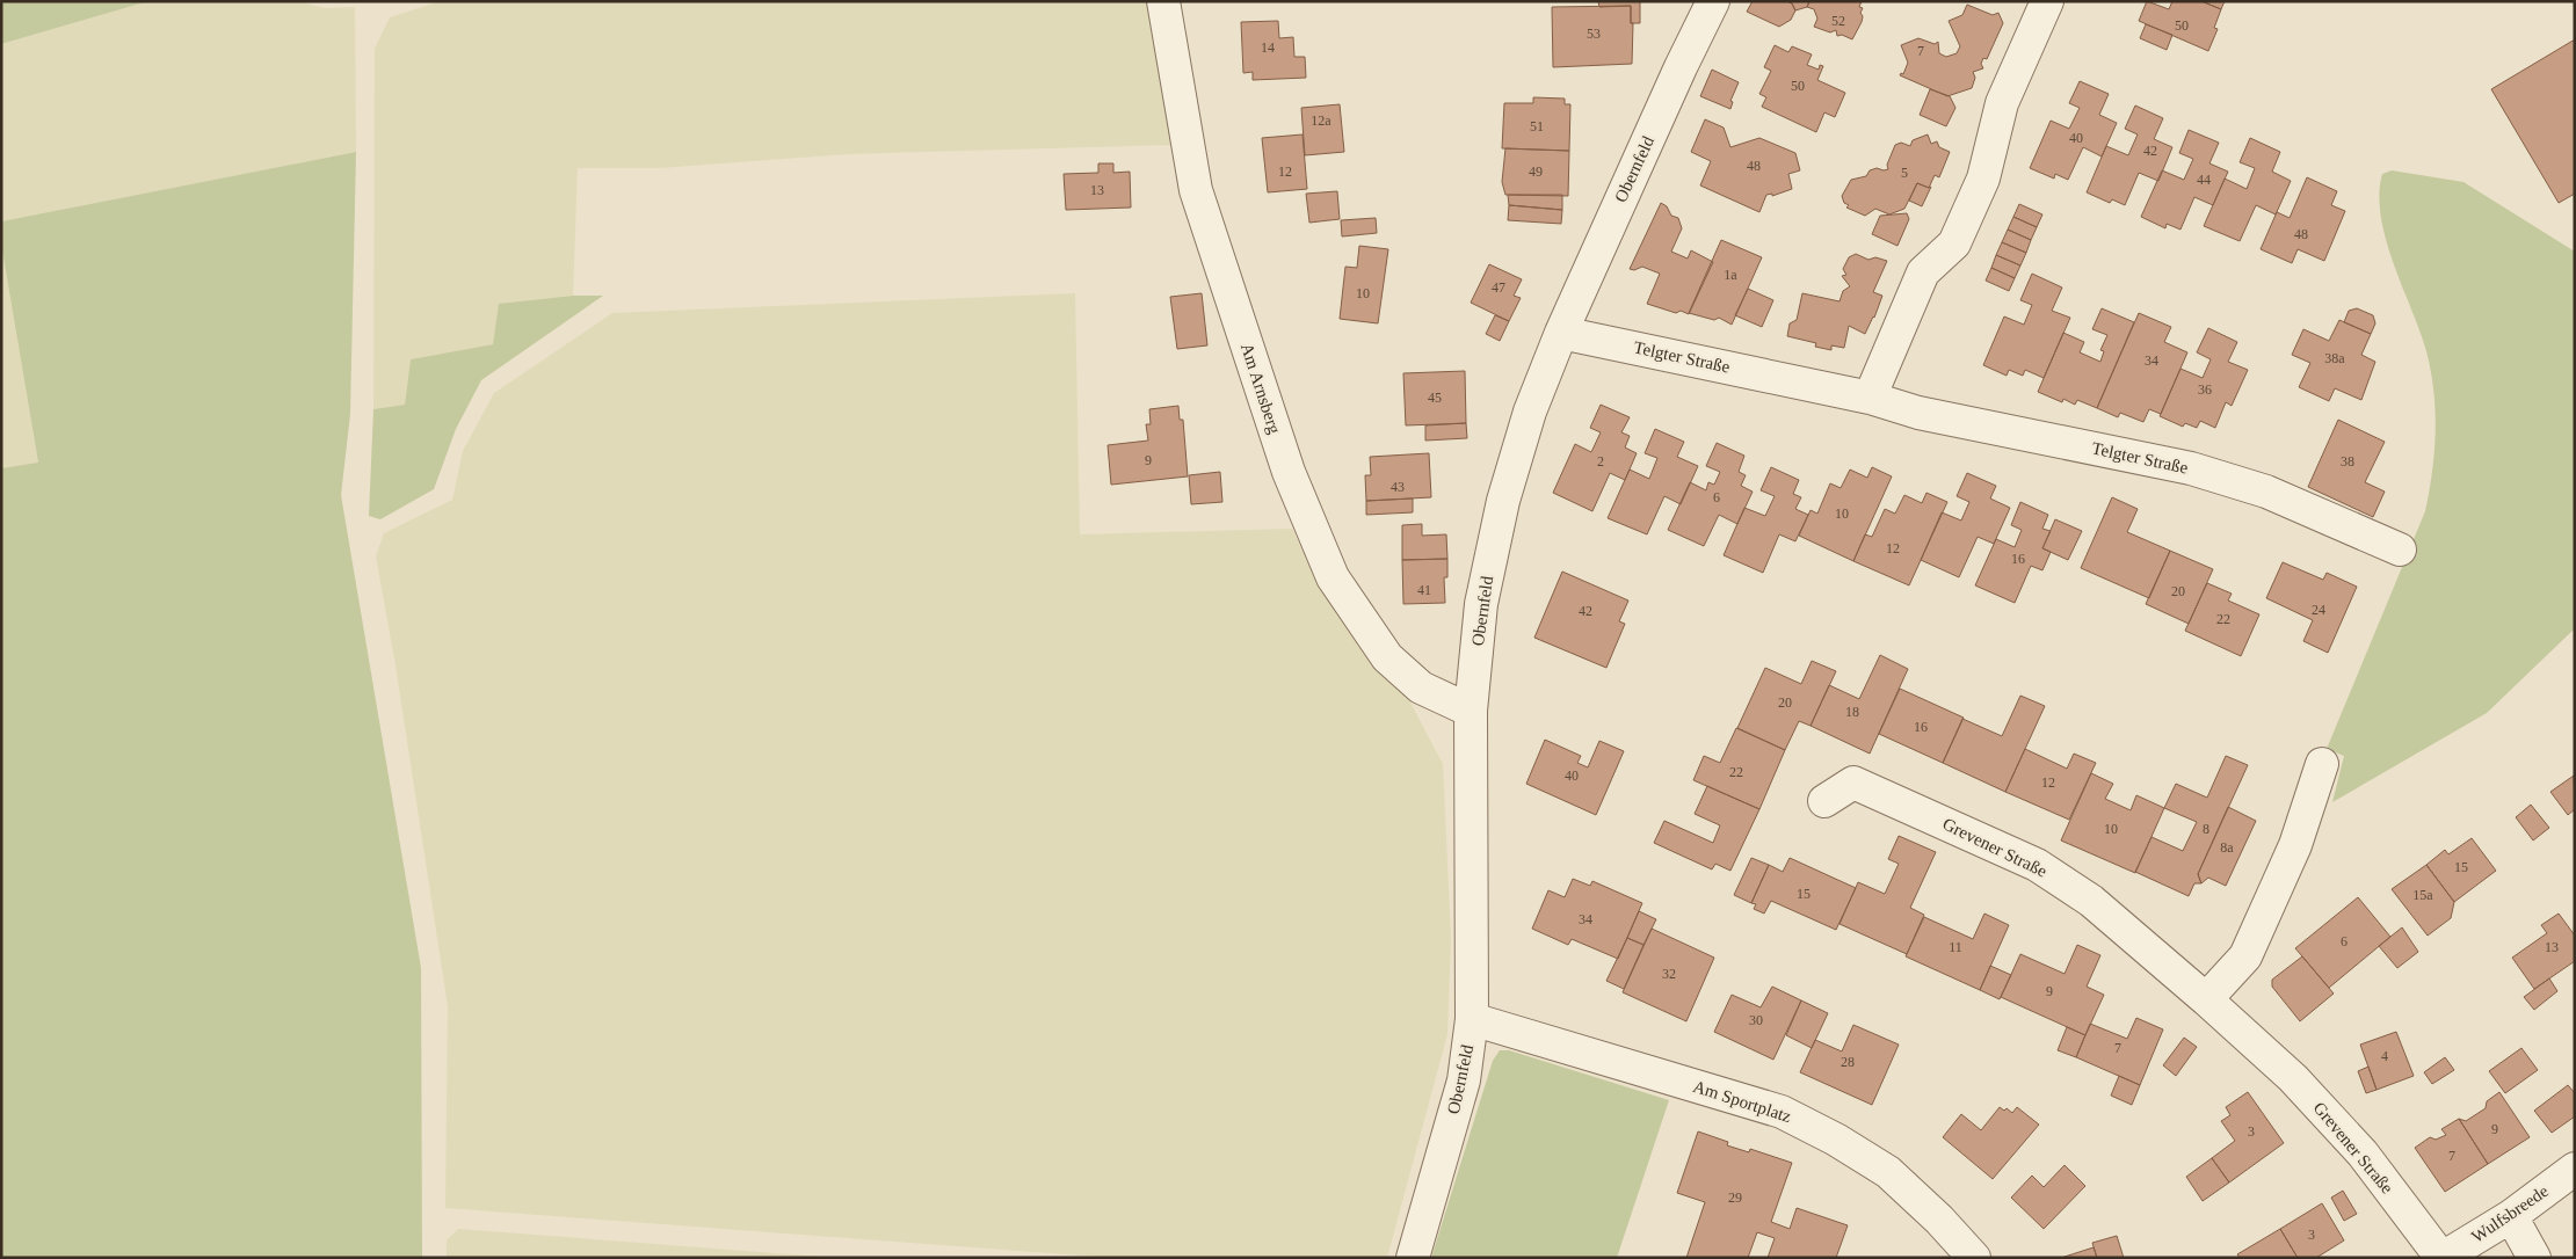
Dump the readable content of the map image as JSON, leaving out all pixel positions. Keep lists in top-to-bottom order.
{
  "streets": {
    "street": [
      "Obernfeld",
      "Telgter Straße",
      "Am Arnsberg",
      "Grevener Straße",
      "Am Sportplatz",
      "Wulfsbreede"
    ]
  },
  "crossings": [
    ["Obernfeld", "Telgter Straße"],
    ["Obernfeld", "Am Arnsberg"],
    ["Obernfeld", "Am Sportplatz"],
    ["Grevener Straße", "Wulfsbreede"]
  ],
  "house_numbers": [
    "52",
    "50",
    "53",
    "14",
    "7",
    "50",
    "12a",
    "51",
    "40",
    "42",
    "48",
    "12",
    "49",
    "5",
    "44",
    "13",
    "48",
    "1a",
    "47",
    "10",
    "38a",
    "34",
    "36",
    "45",
    "9",
    "2",
    "38",
    "43",
    "6",
    "10",
    "12",
    "16",
    "41",
    "20",
    "24",
    "42",
    "22",
    "20",
    "18",
    "16",
    "22",
    "40",
    "12",
    "10",
    "8",
    "8a",
    "15",
    "15",
    "15a",
    "34",
    "6",
    "11",
    "13",
    "32",
    "9",
    "30",
    "7",
    "4",
    "28",
    "9",
    "3",
    "7",
    "29",
    "3"
  ]
}
